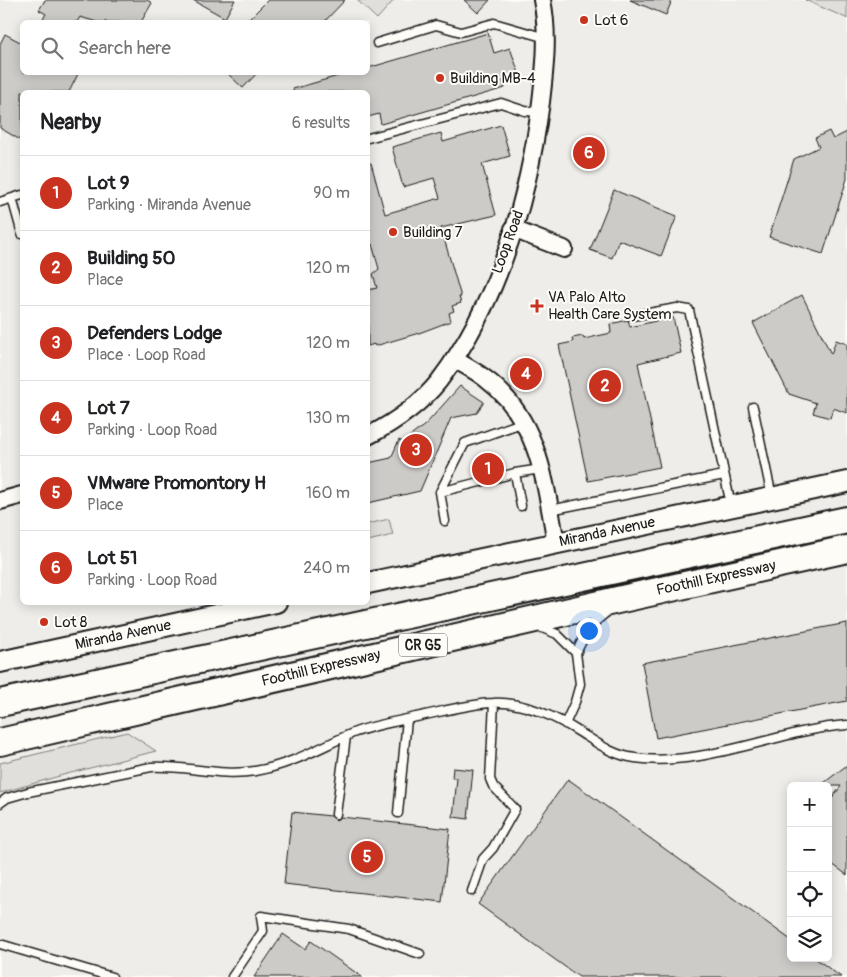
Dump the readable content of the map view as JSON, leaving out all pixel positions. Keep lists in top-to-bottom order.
{
  "streets": {
    "highway": ["Foothill Expressway", "CR G5"],
    "street": ["Loop Road", "Miranda Avenue"]
  },
  "places": {
    "other": [
      "Lot 6",
      "Building MB-4",
      "Building 7",
      "Lot 8"
    ],
    "health": ["VA Palo Alto Health Care System"]
  },
  "page": {
    "search": "Search here",
    "heading": ["Nearby", "6 results"],
    "pins": [
      "6",
      "4",
      "2",
      "3",
      "1",
      "5"
    ],
    "list": [
      {
        "mark": "1",
        "name": "Lot 9",
        "note": "Parking · Miranda Avenue",
        "value": "90 m"
      },
      {
        "mark": "2",
        "name": "Building 50",
        "note": "Place",
        "value": "120 m"
      },
      {
        "mark": "3",
        "name": "Defenders Lodge",
        "note": "Place · Loop Road",
        "value": "120 m"
      },
      {
        "mark": "4",
        "name": "Lot 7",
        "note": "Parking · Loop Road",
        "value": "130 m"
      },
      {
        "mark": "5",
        "name": "VMware Promontory H",
        "note": "Place",
        "value": "160 m"
      },
      {
        "mark": "6",
        "name": "Lot 51",
        "note": "Parking · Loop Road",
        "value": "240 m"
      }
    ],
    "map_buttons": ["+", "−"]
  }
}
